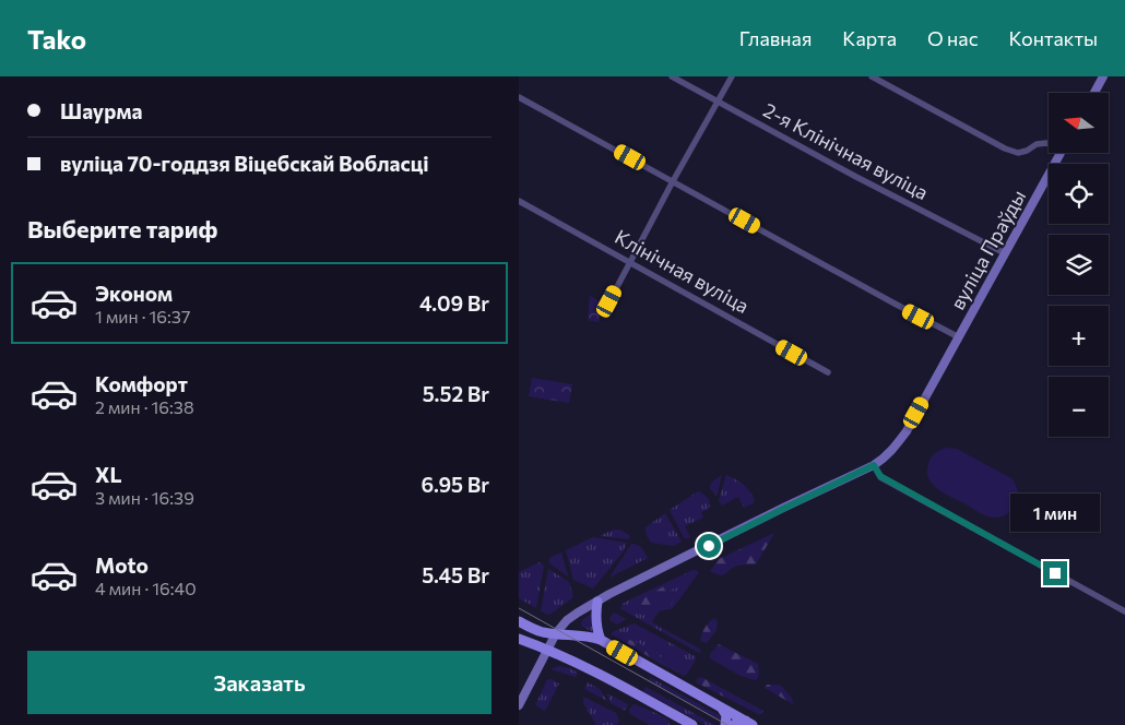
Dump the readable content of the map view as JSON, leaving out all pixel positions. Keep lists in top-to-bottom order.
{
  "streets": {
    "main road": ["вуліца Праўды"],
    "street": ["2-я Клінічная вуліца", "Клінічная вуліца"]
  },
  "crossings": [
    ["2-я Клінічная вуліца", "вуліца Праўды"]
  ],
  "north": "left",
  "page": {
    "header": "Tako",
    "nav": [
      "Главная",
      "Карта",
      "О нас",
      "Контакты"
    ],
    "banner": ["Шаурма", "вуліца 70-годдзя Віцебскай Вобласці"],
    "map_buttons": ["+", "−"],
    "heading": "Выберите тариф",
    "list": [
      {
        "name": "Эконом",
        "note": "1 мин · 16:37",
        "value": "4.09 Br"
      },
      {
        "name": "Комфорт",
        "note": "2 мин · 16:38",
        "value": "5.52 Br"
      },
      {
        "name": "XL",
        "note": "3 мин · 16:39",
        "value": "6.95 Br"
      },
      {
        "name": "Moto",
        "note": "4 мин · 16:40",
        "value": "5.45 Br"
      }
    ],
    "bubble": "1 мин",
    "buttons": "Заказать"
  }
}
